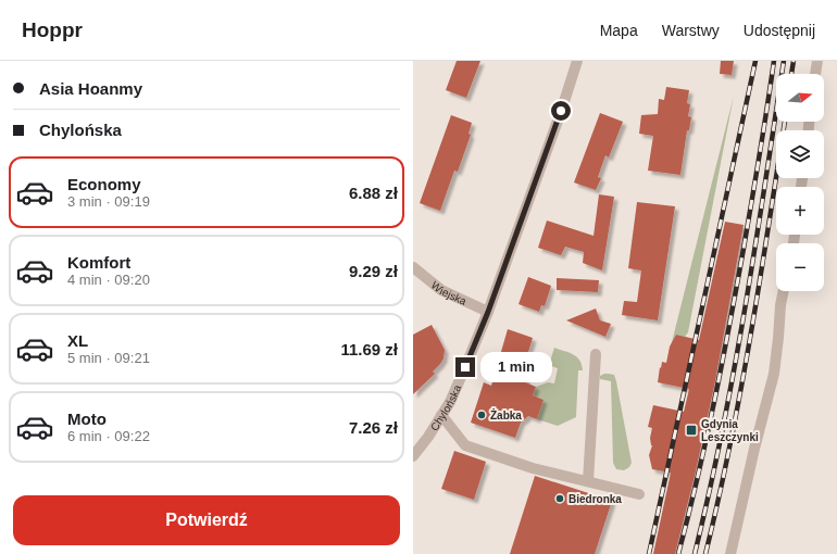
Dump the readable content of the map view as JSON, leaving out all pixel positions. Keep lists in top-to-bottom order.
{
  "streets": {
    "street": ["Wiejska", "Chylońska"]
  },
  "crossings": [
    ["Wiejska", "Chylońska"]
  ],
  "places": {
    "other": ["Żabka", "Biedronka"],
    "transit": ["Gdynia Leszczynki"]
  },
  "north": "right",
  "page": {
    "header": "Hoppr",
    "nav": ["Mapa", "Warstwy", "Udostępnij"],
    "banner": ["Asia Hoanmy", "Chylońska"],
    "map_buttons": ["+", "−"],
    "list": [
      {
        "name": "Economy",
        "note": "3 min · 09:19",
        "value": "6.88 zł"
      },
      {
        "name": "Komfort",
        "note": "4 min · 09:20",
        "value": "9.29 zł"
      },
      {
        "name": "XL",
        "note": "5 min · 09:21",
        "value": "11.69 zł"
      },
      {
        "name": "Moto",
        "note": "6 min · 09:22",
        "value": "7.26 zł"
      }
    ],
    "bubble": "1 min",
    "buttons": "Potwierdź"
  }
}
